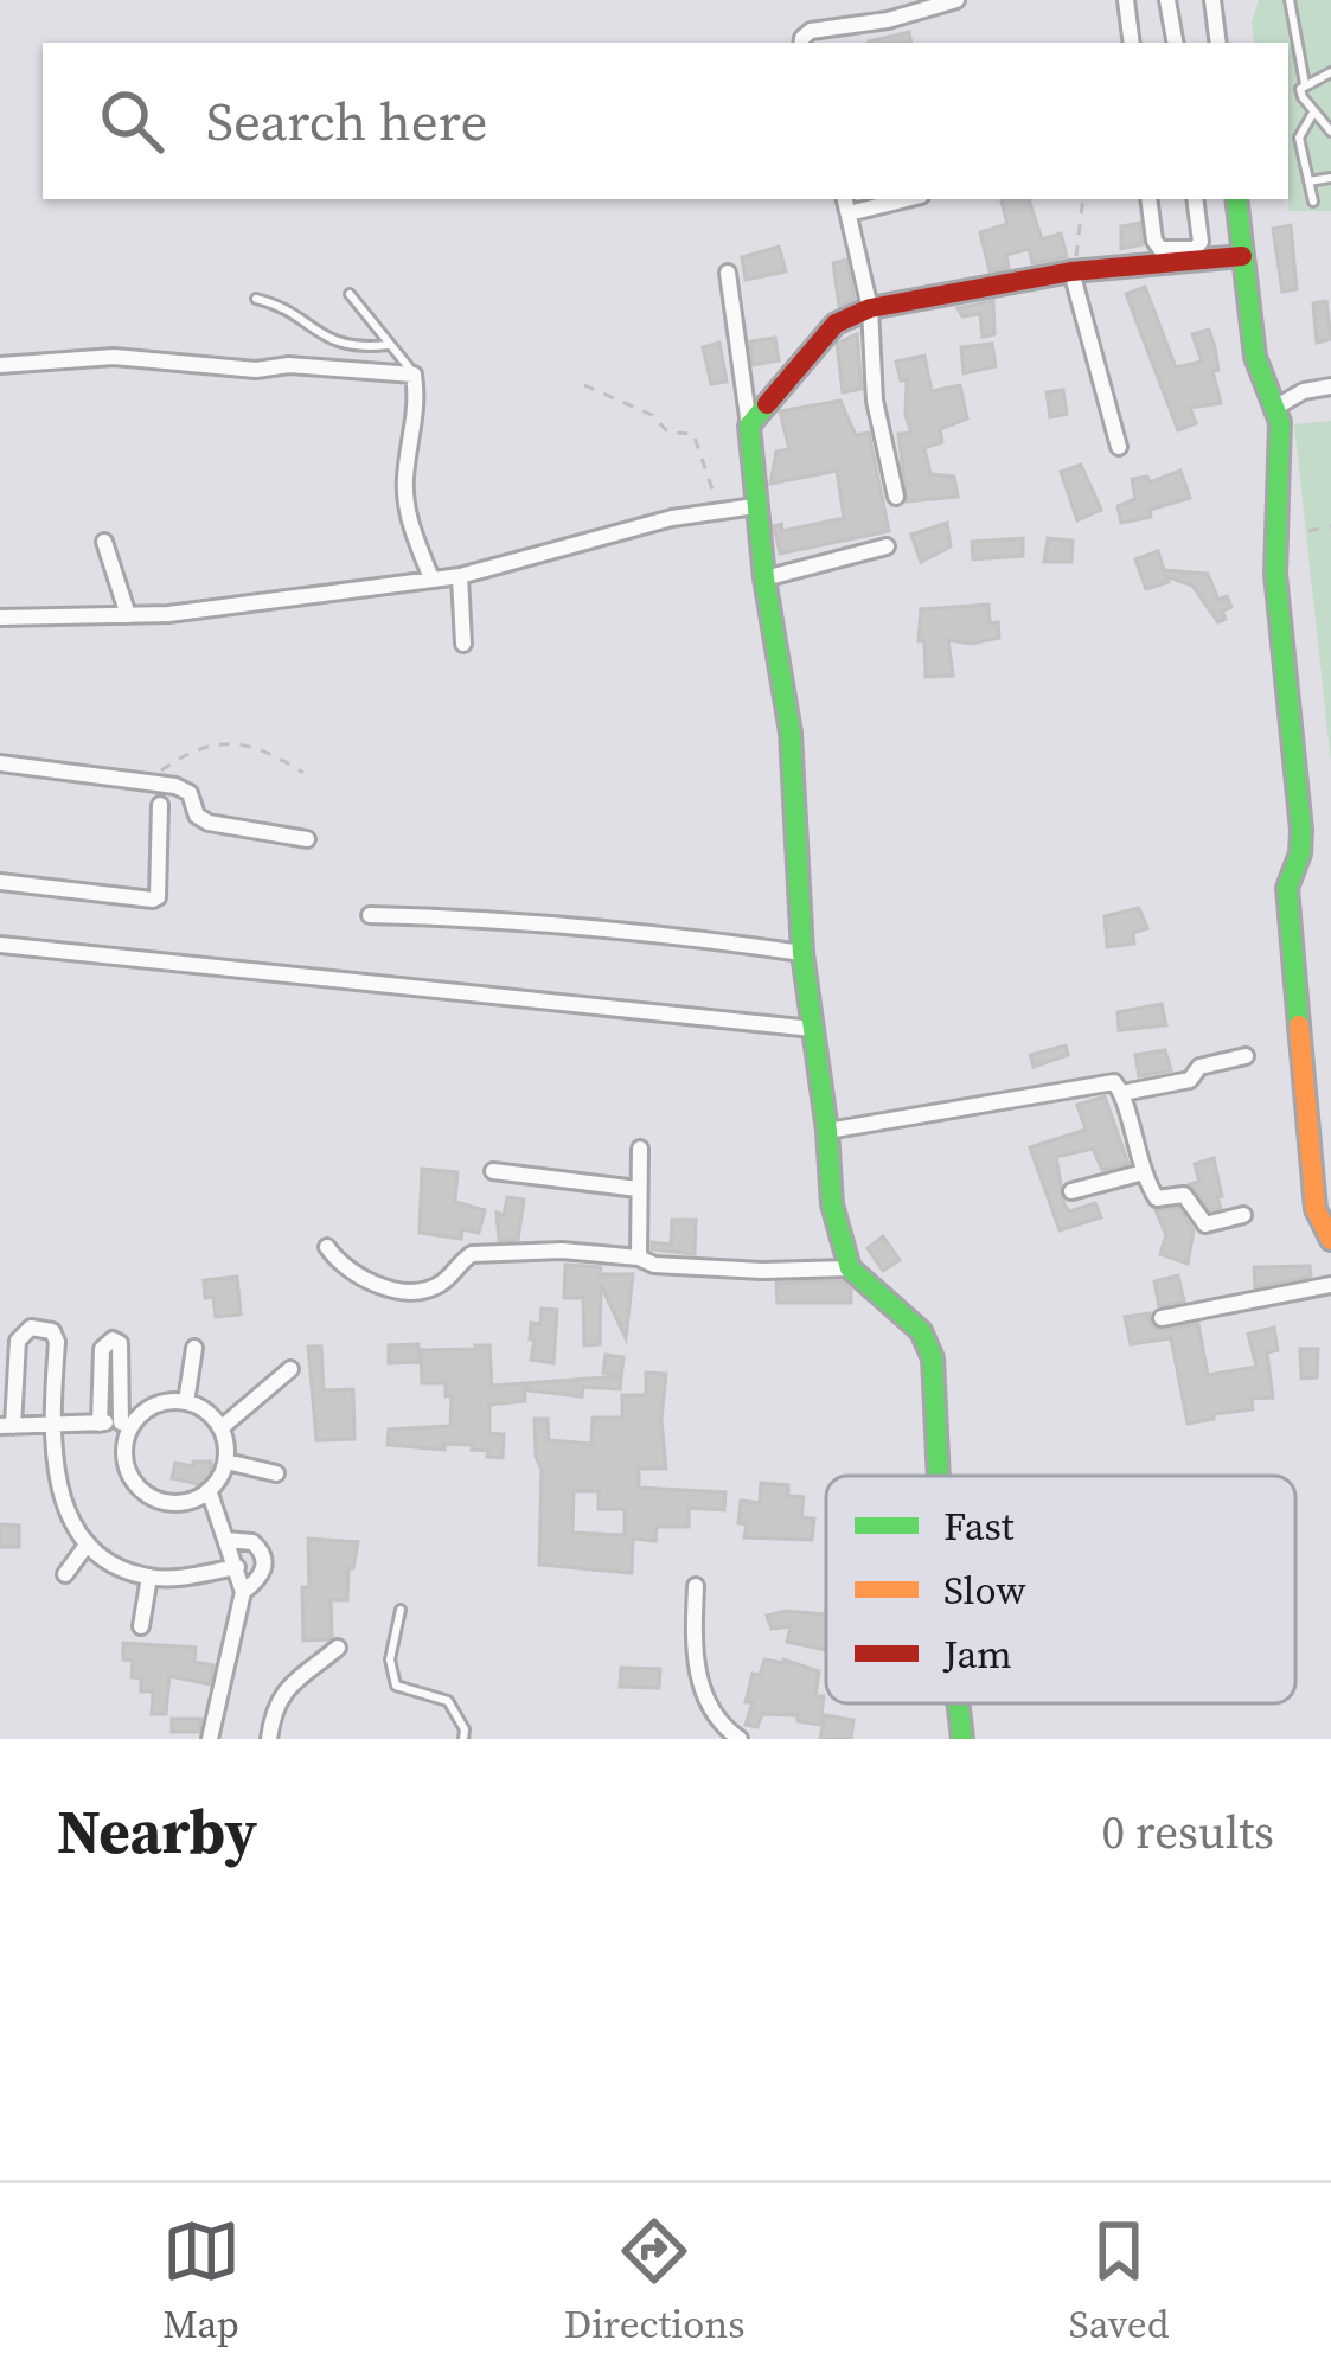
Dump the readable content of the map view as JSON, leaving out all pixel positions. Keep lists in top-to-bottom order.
{
  "legend": ["Fast", "Slow", "Jam"],
  "page": {
    "search": "Search here",
    "heading": ["Nearby", "0 results"],
    "nav": ["Map", "Directions", "Saved"]
  }
}
